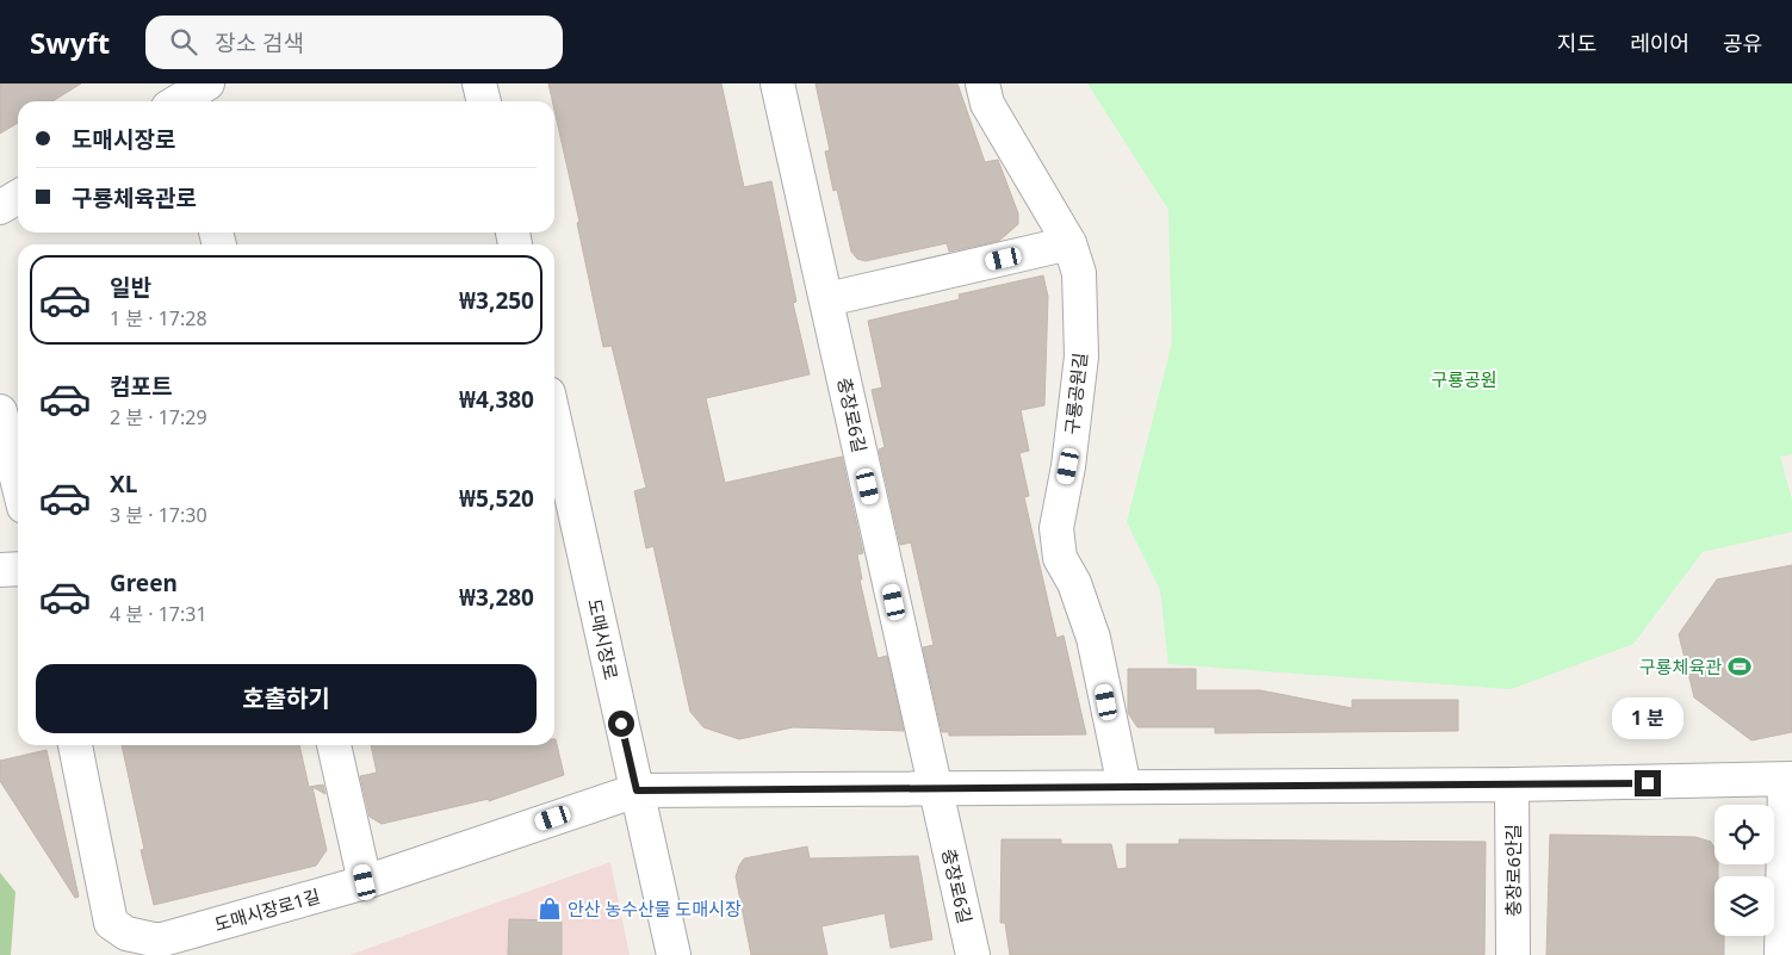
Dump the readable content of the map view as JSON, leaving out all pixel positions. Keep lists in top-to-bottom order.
{
  "streets": {
    "street": [
      "구룡공원길",
      "충장로6길",
      "도매시장로",
      "충장로6안길",
      "도매시장로1길"
    ]
  },
  "crossings": [
    ["구룡공원길", "도매시장로1길"],
    ["충장로6길", "도매시장로1길"],
    ["도매시장로", "도매시장로1길"],
    ["충장로6안길", "도매시장로1길"]
  ],
  "parks": ["구룡공원"],
  "places": {
    "sports": ["구룡체육관"],
    "shop": ["안산 농수산물 도매시장"]
  },
  "page": {
    "header": "Swyft",
    "search": "장소 검색",
    "nav": ["지도", "레이어", "공유"],
    "banner": ["도매시장로", "구룡체육관로"],
    "list": [
      {
        "name": "일반",
        "note": "1 분 · 17:28",
        "value": "₩3,250"
      },
      {
        "name": "컴포트",
        "note": "2 분 · 17:29",
        "value": "₩4,380"
      },
      {
        "name": "XL",
        "note": "3 분 · 17:30",
        "value": "₩5,520"
      },
      {
        "name": "Green",
        "note": "4 분 · 17:31",
        "value": "₩3,280"
      }
    ],
    "buttons": "호출하기",
    "bubble": "1 분"
  }
}
